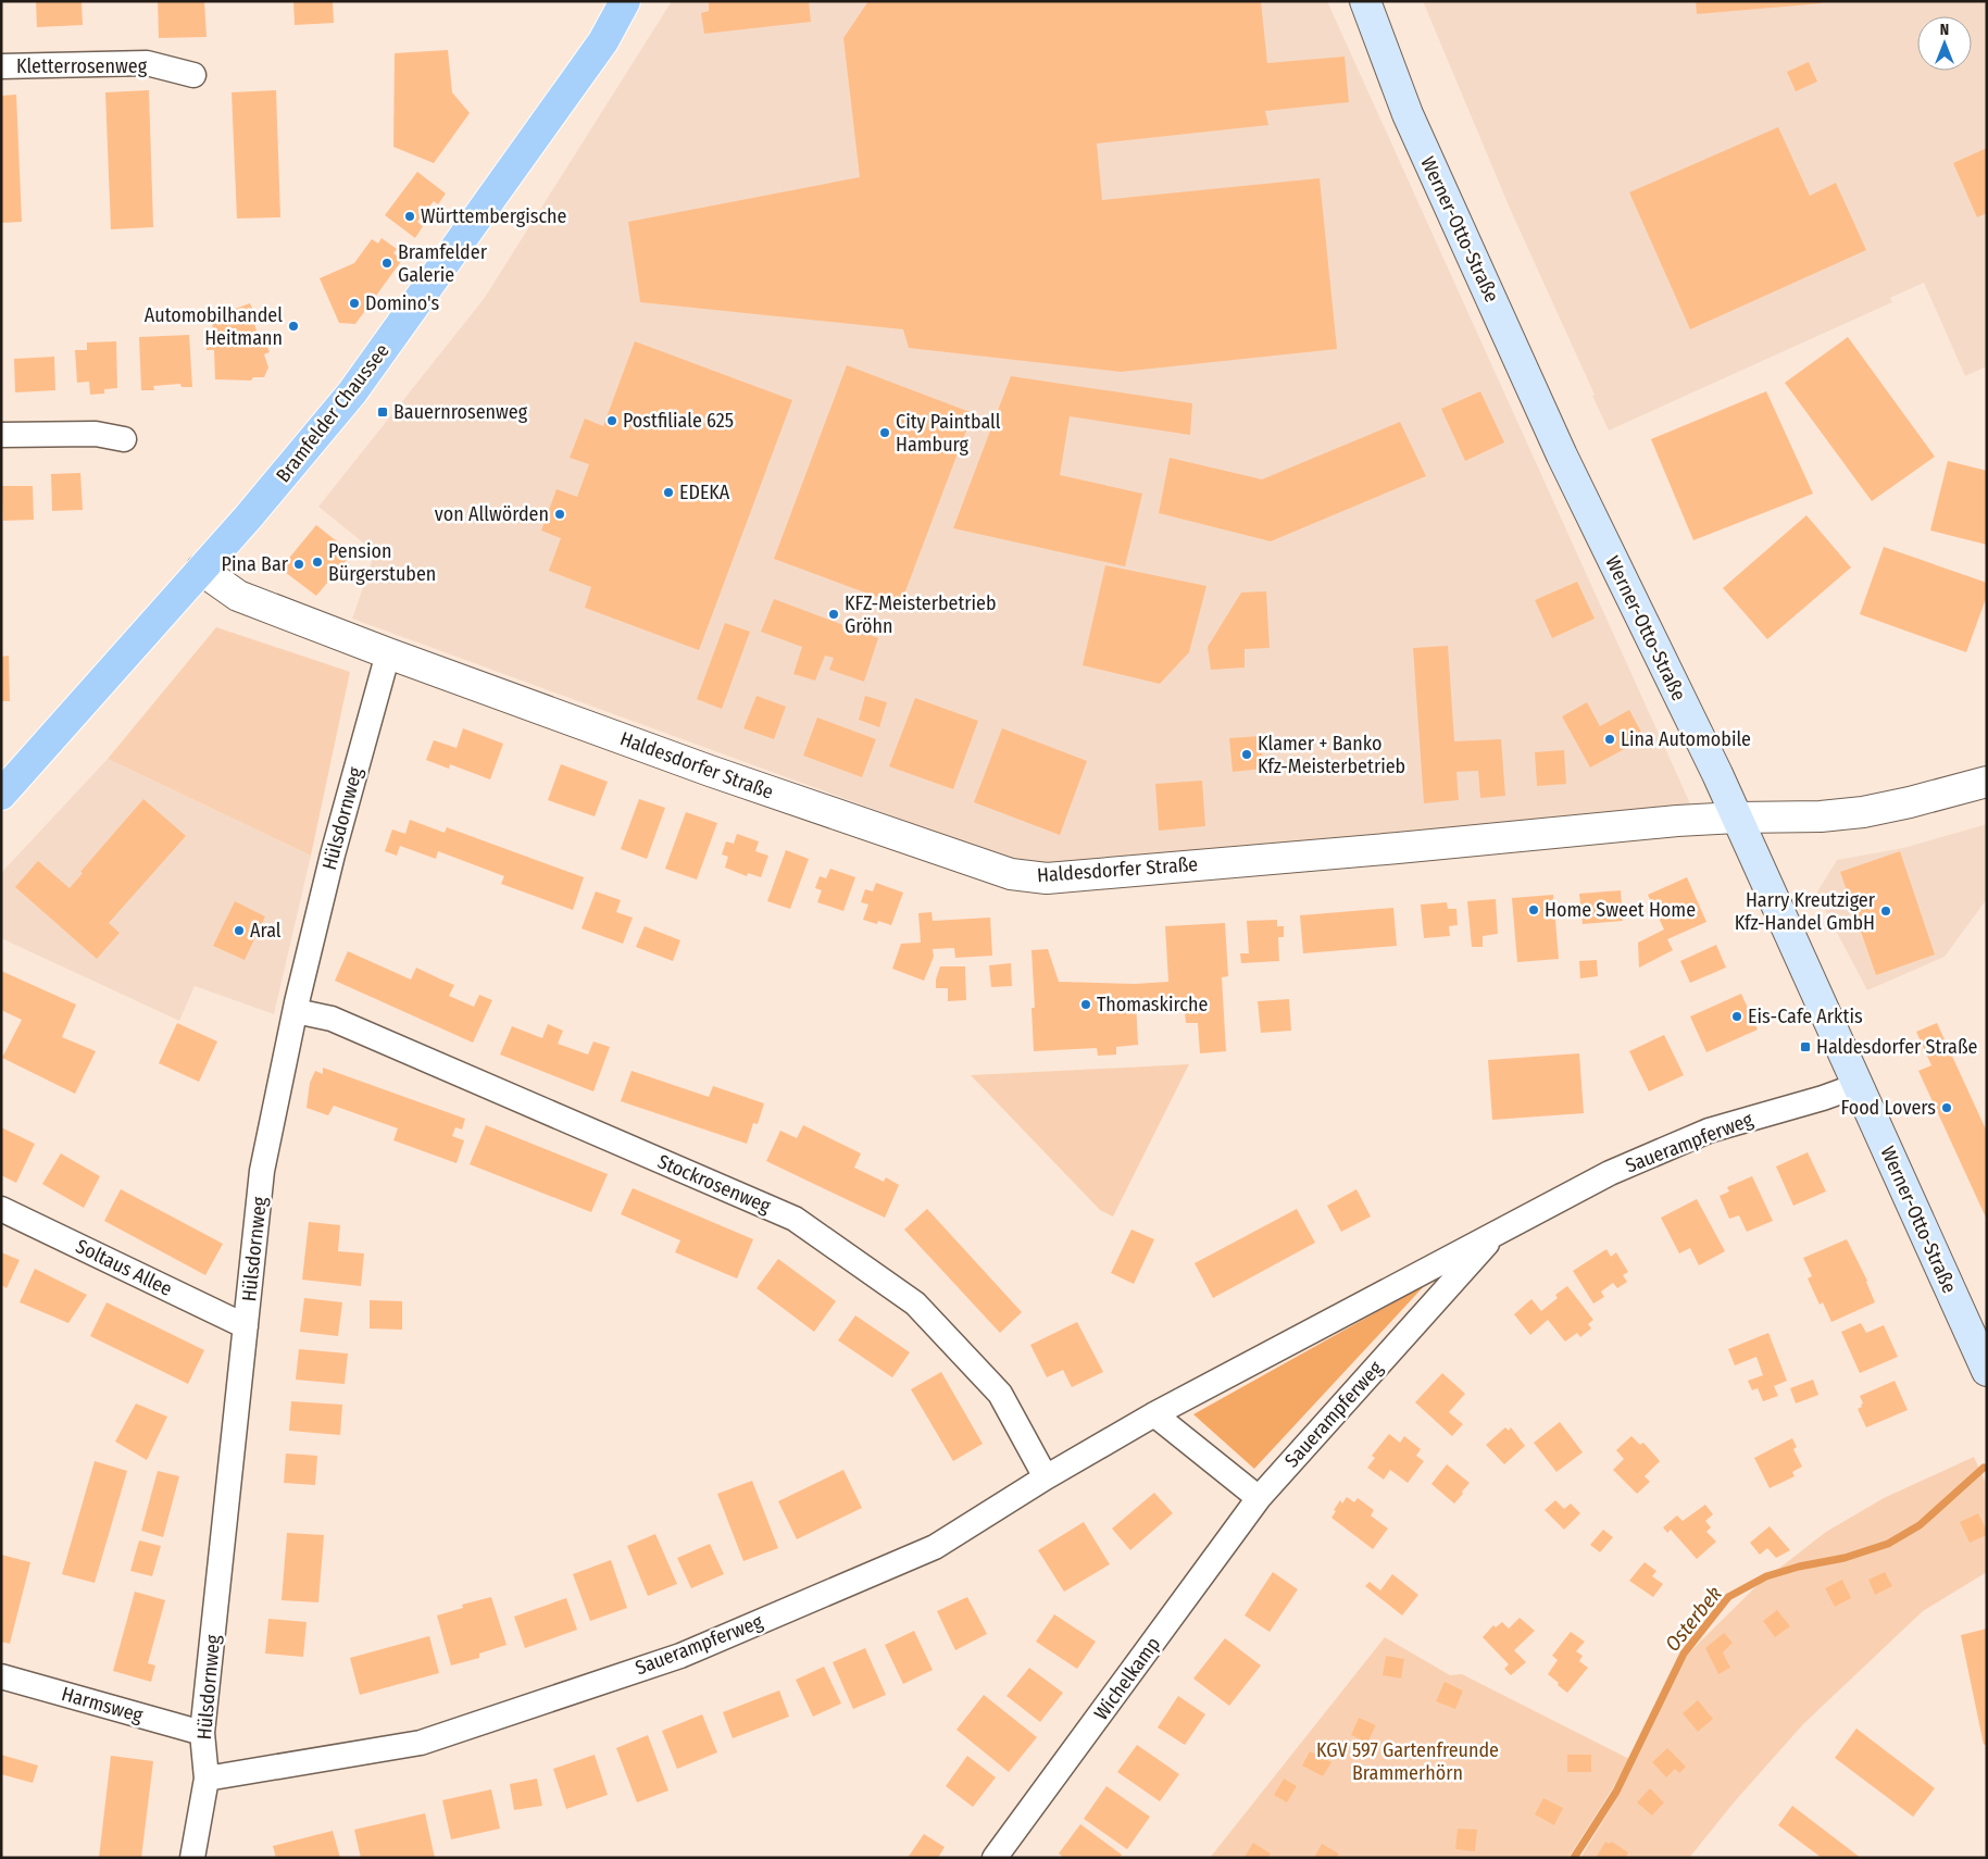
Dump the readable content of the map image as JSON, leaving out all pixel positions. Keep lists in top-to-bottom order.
{
  "streets": {
    "main road": ["Werner-Otto-Straße", "Bramfelder Chaussee"],
    "street": [
      "Kletterrosenweg",
      "Haldesdorfer Straße",
      "Hülsdornweg",
      "Sauerampferweg",
      "Stockrosenweg",
      "Soltaus Allee",
      "Wichelkamp",
      "Harmsweg"
    ]
  },
  "crossings": [
    ["Werner-Otto-Straße", "Haldesdorfer Straße"],
    ["Werner-Otto-Straße", "Sauerampferweg"],
    ["Bramfelder Chaussee", "Haldesdorfer Straße"],
    ["Haldesdorfer Straße", "Hülsdornweg"],
    ["Hülsdornweg", "Sauerampferweg"],
    ["Hülsdornweg", "Stockrosenweg"],
    ["Hülsdornweg", "Soltaus Allee"],
    ["Hülsdornweg", "Harmsweg"],
    ["Sauerampferweg", "Stockrosenweg"],
    ["Sauerampferweg", "Wichelkamp"]
  ],
  "water": ["Osterbek"],
  "parks": ["KGV 597 Gartenfreunde Brammerhörn"],
  "places": {
    "other": [
      "Württembergische",
      "Bramfelder Galerie",
      "Domino's",
      "Automobilhandel Heitmann",
      "Postfiliale 625",
      "City Paintball Hamburg",
      "EDEKA",
      "von Allwörden",
      "Pension Bürgerstuben",
      "Pina Bar",
      "KFZ-Meisterbetrieb Gröhn",
      "Lina Automobile",
      "Klamer + Banko Kfz-Meisterbetrieb",
      "Home Sweet Home",
      "Harry Kreutziger Kfz-Handel GmbH",
      "Aral",
      "Thomaskirche",
      "Eis-Cafe Arktis",
      "Food Lovers"
    ],
    "transit": ["Bauernrosenweg", "Haldesdorfer Straße"]
  },
  "north": "top"
}
